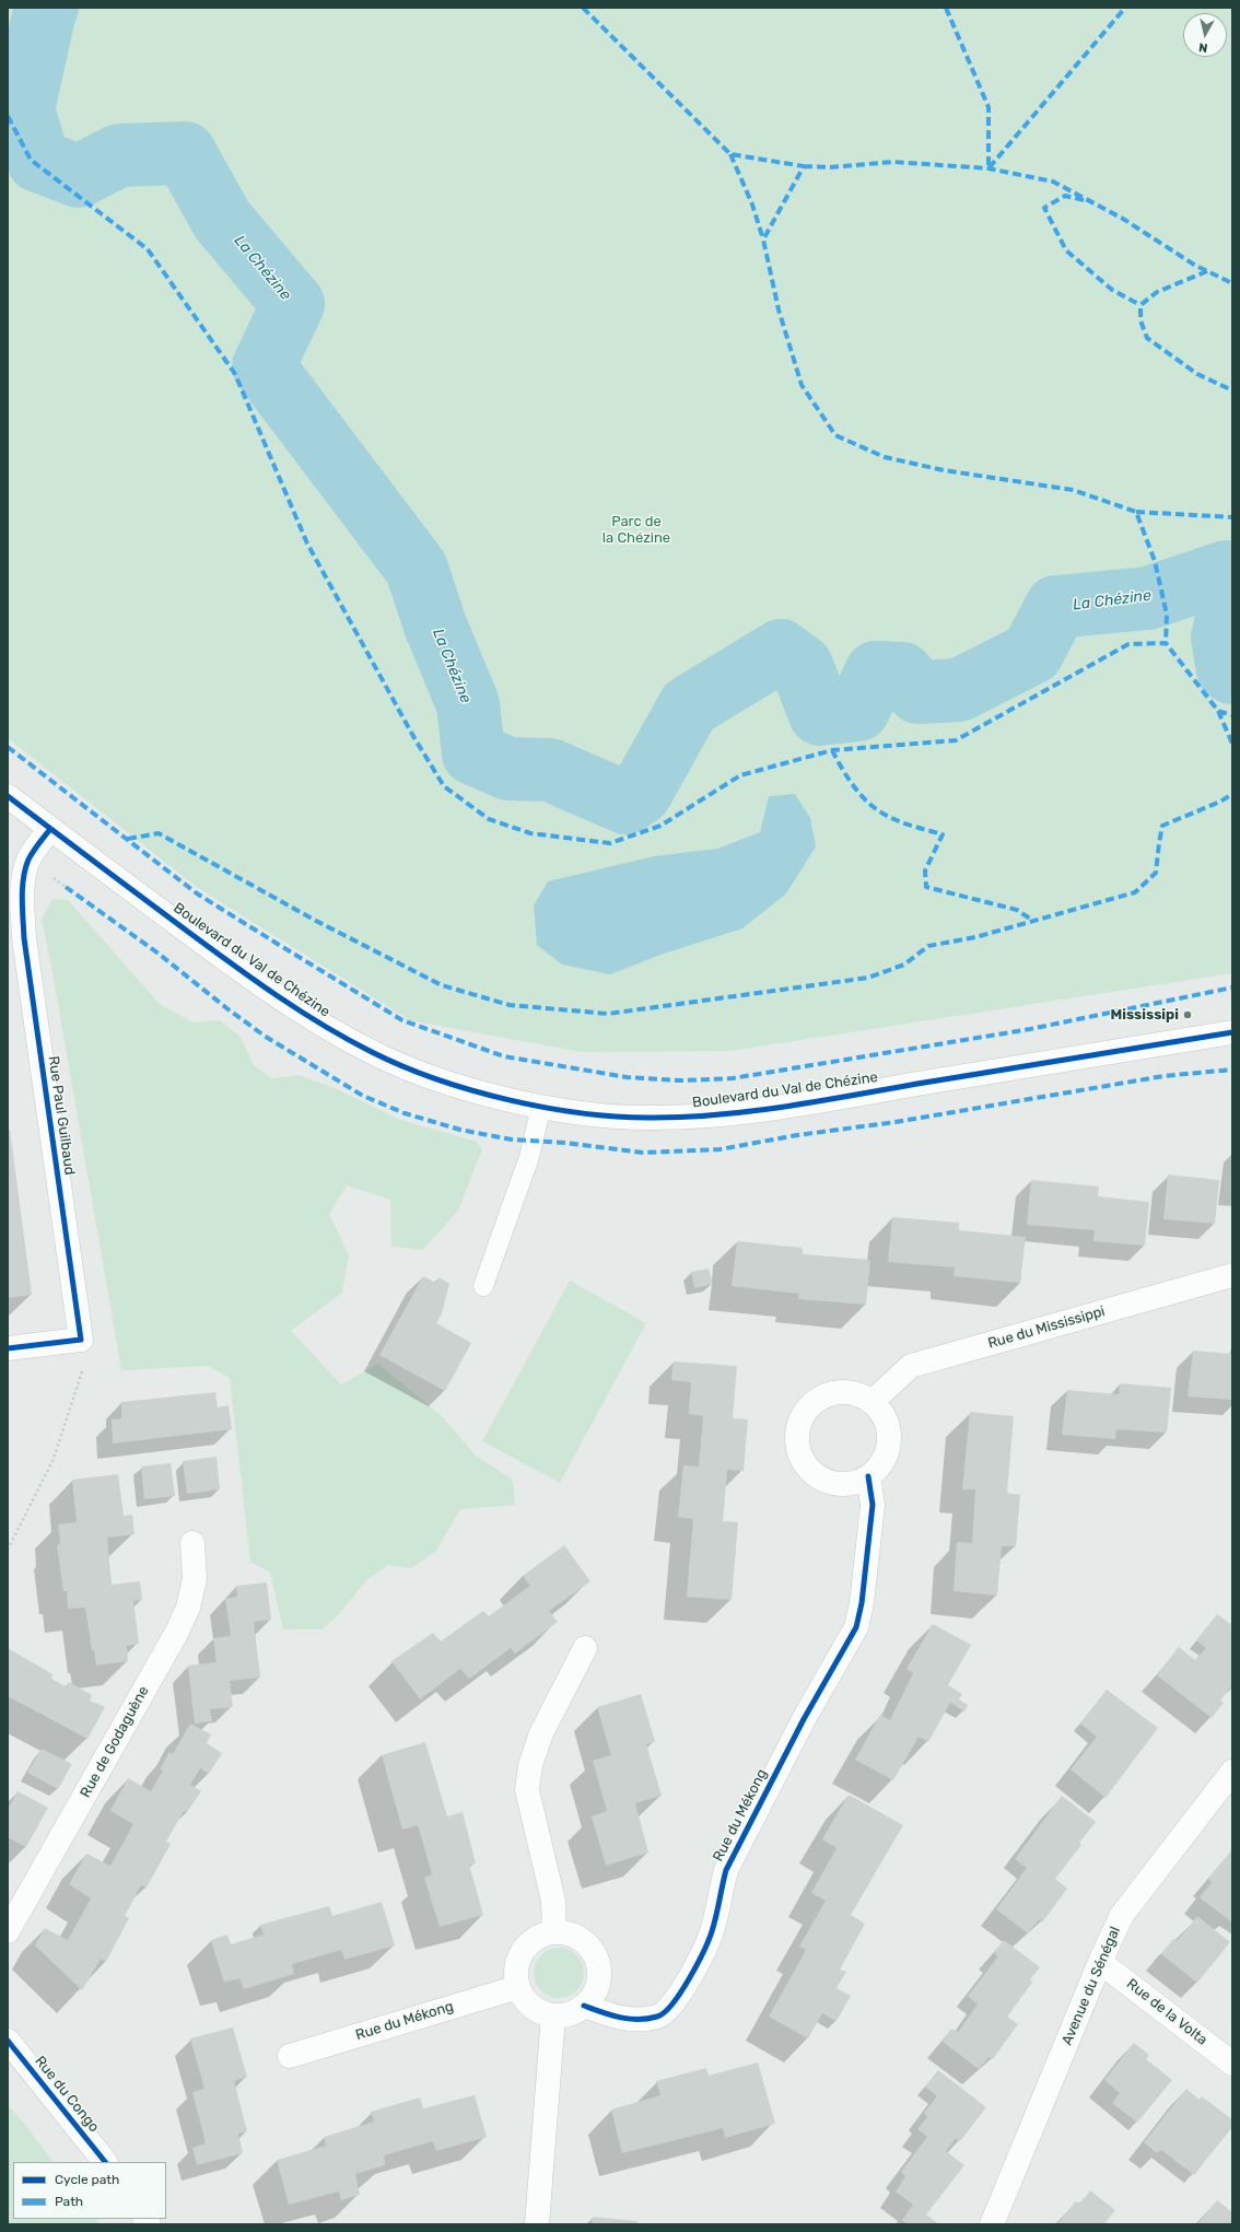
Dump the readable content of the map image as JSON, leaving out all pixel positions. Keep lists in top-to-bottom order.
{
  "streets": {
    "street": [
      "Boulevard du Val de Chézine",
      "Rue Paul Guilbaud",
      "Rue du Mississippi",
      "Rue de Godaguène",
      "Rue du Mékong",
      "Avenue du Sénégal",
      "Rue de la Volta",
      "Rue du Congo"
    ]
  },
  "crossings": [
    ["Boulevard du Val de Chézine", "Rue Paul Guilbaud"],
    ["Rue du Mississippi", "Rue du Mékong"],
    ["Avenue du Sénégal", "Rue de la Volta"]
  ],
  "water": ["La Chézine"],
  "parks": ["Parc de la Chézine"],
  "places": ["Mississipi"],
  "legend": ["Cycle path", "Path"],
  "north": "bottom"
}
